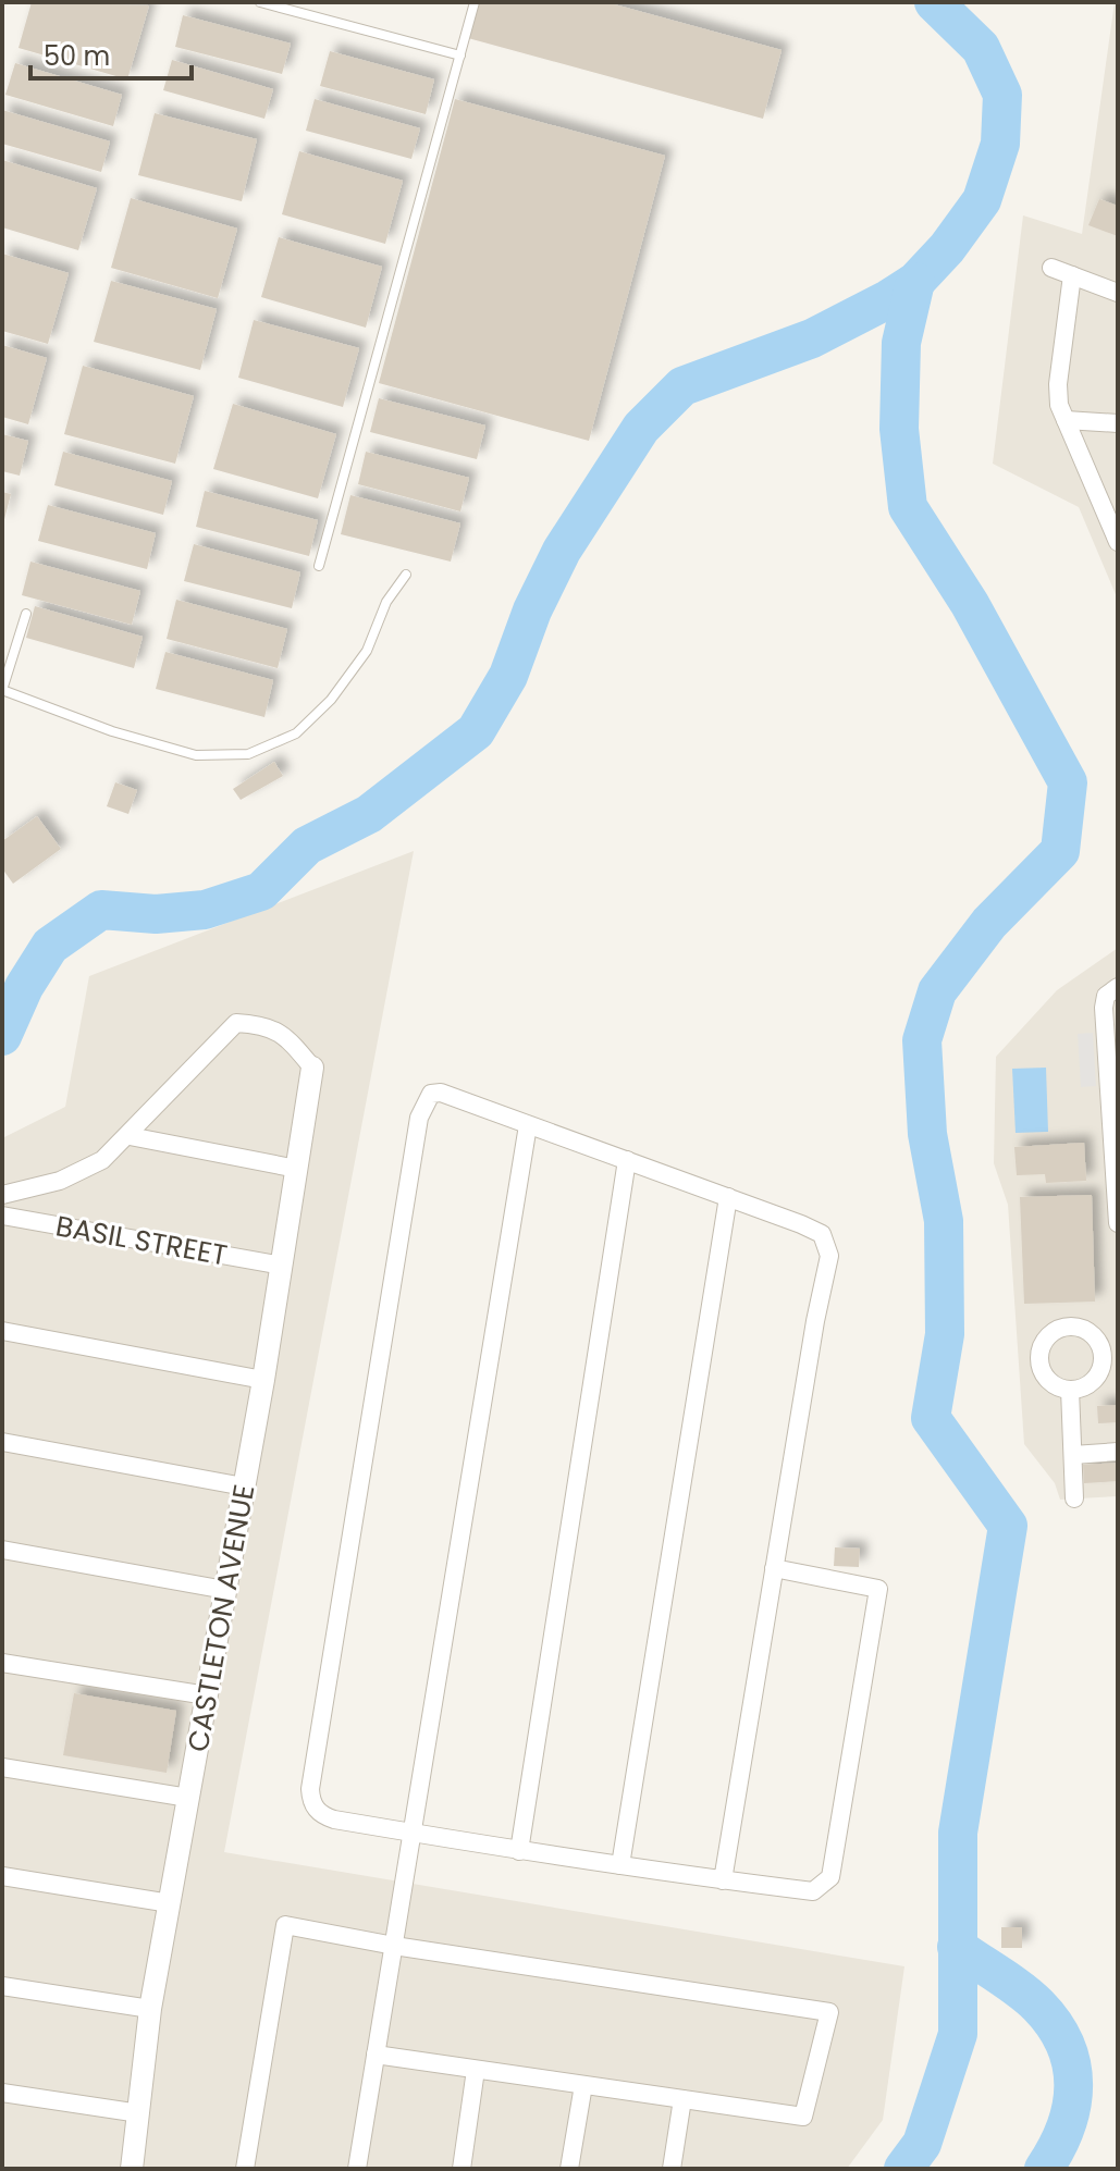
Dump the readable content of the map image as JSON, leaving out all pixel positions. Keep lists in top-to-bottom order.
{
  "streets": {
    "street": ["BASIL STREET", "CASTLETON AVENUE"]
  },
  "crossings": [
    ["BASIL STREET", "CASTLETON AVENUE"]
  ],
  "scale_bar": "50 m"
}
